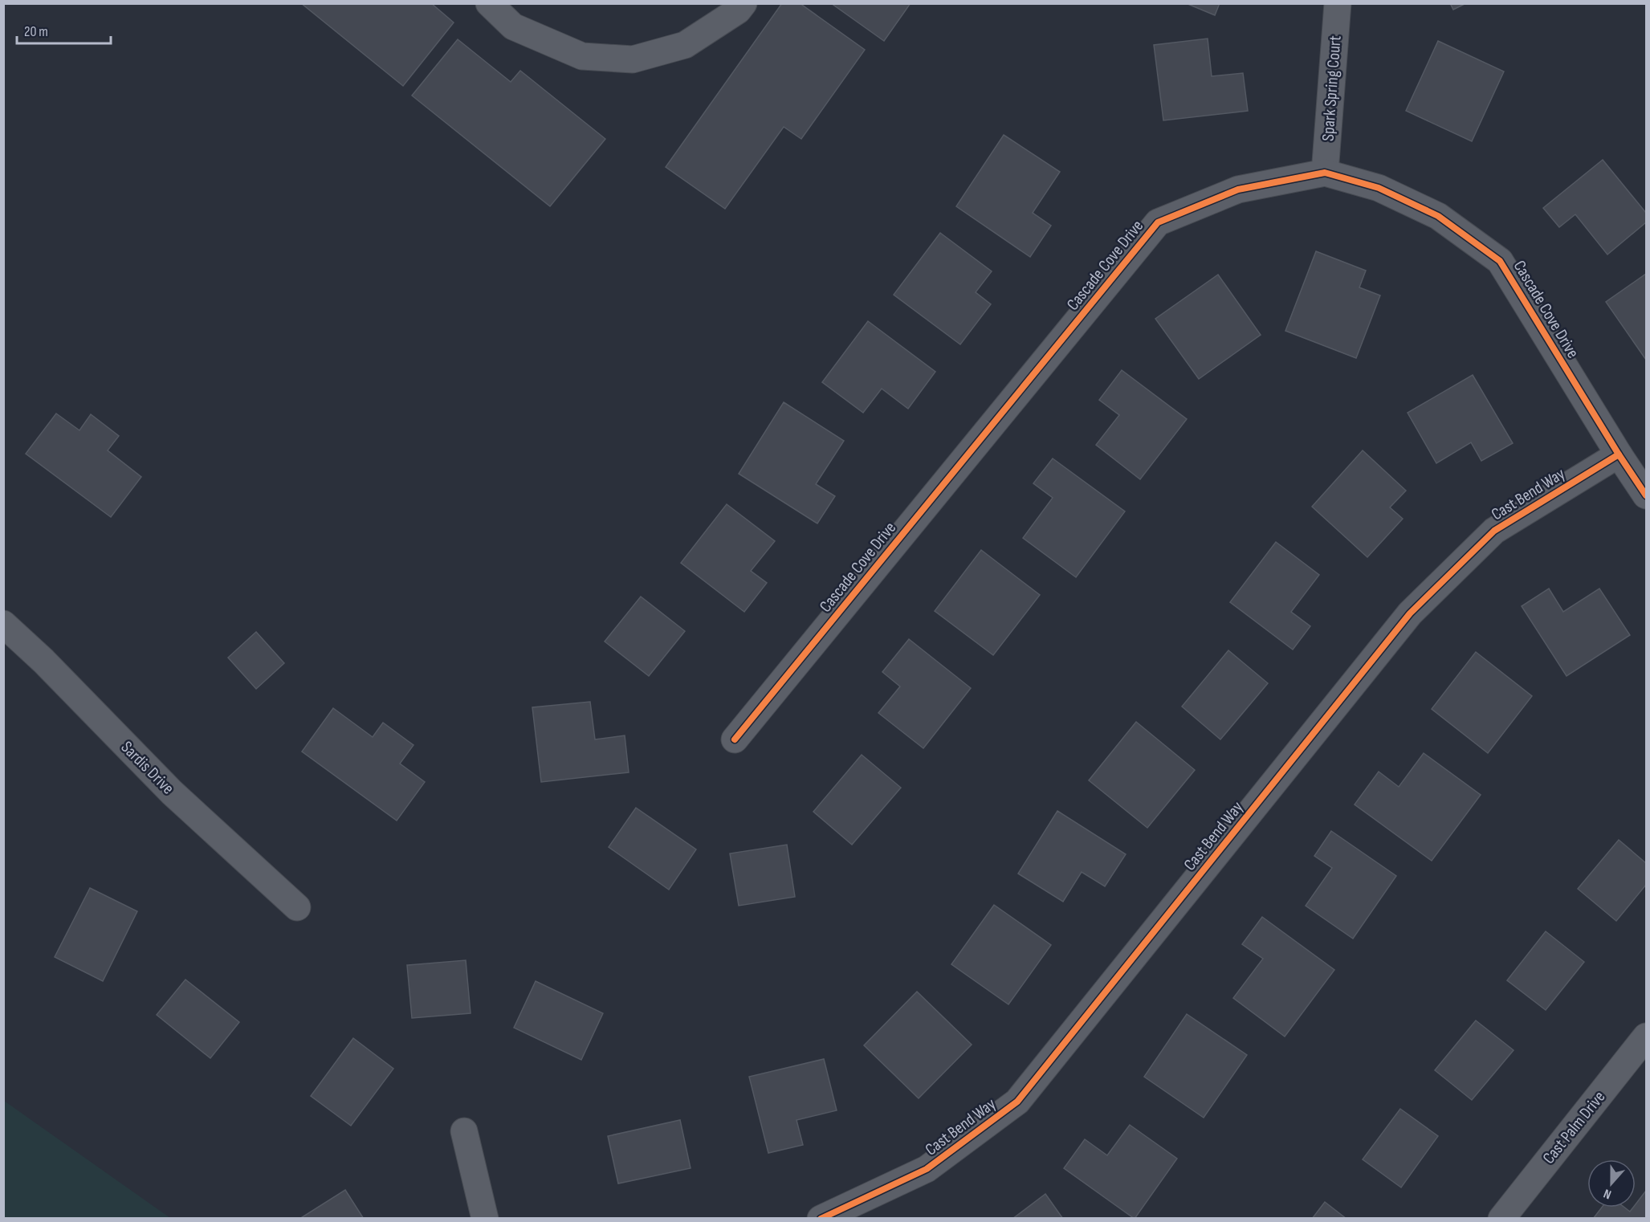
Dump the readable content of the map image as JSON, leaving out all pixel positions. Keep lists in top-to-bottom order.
{
  "streets": {
    "street": [
      "Spark Spring Court",
      "Cascade Cove Drive",
      "Cast Bend Way",
      "Sardis Drive",
      "Cast Palm Drive"
    ]
  },
  "crossings": [
    ["Spark Spring Court", "Cascade Cove Drive"],
    ["Cascade Cove Drive", "Cast Bend Way"]
  ],
  "scale_bar": "20 m",
  "north": "bottom"
}
